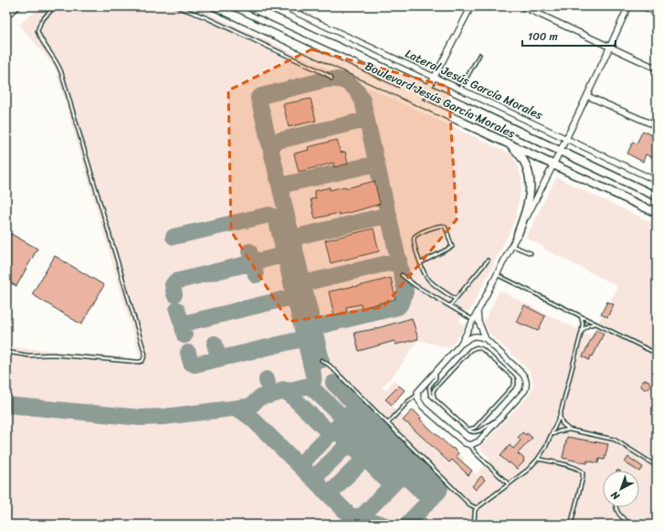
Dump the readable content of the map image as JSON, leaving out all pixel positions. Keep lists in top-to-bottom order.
{
  "streets": {
    "main road": ["Boulevard Jesús García Morales"],
    "street": ["Lateral Jesús García Morales"]
  },
  "scale_bar": "100 m",
  "north": "bottom left"
}
